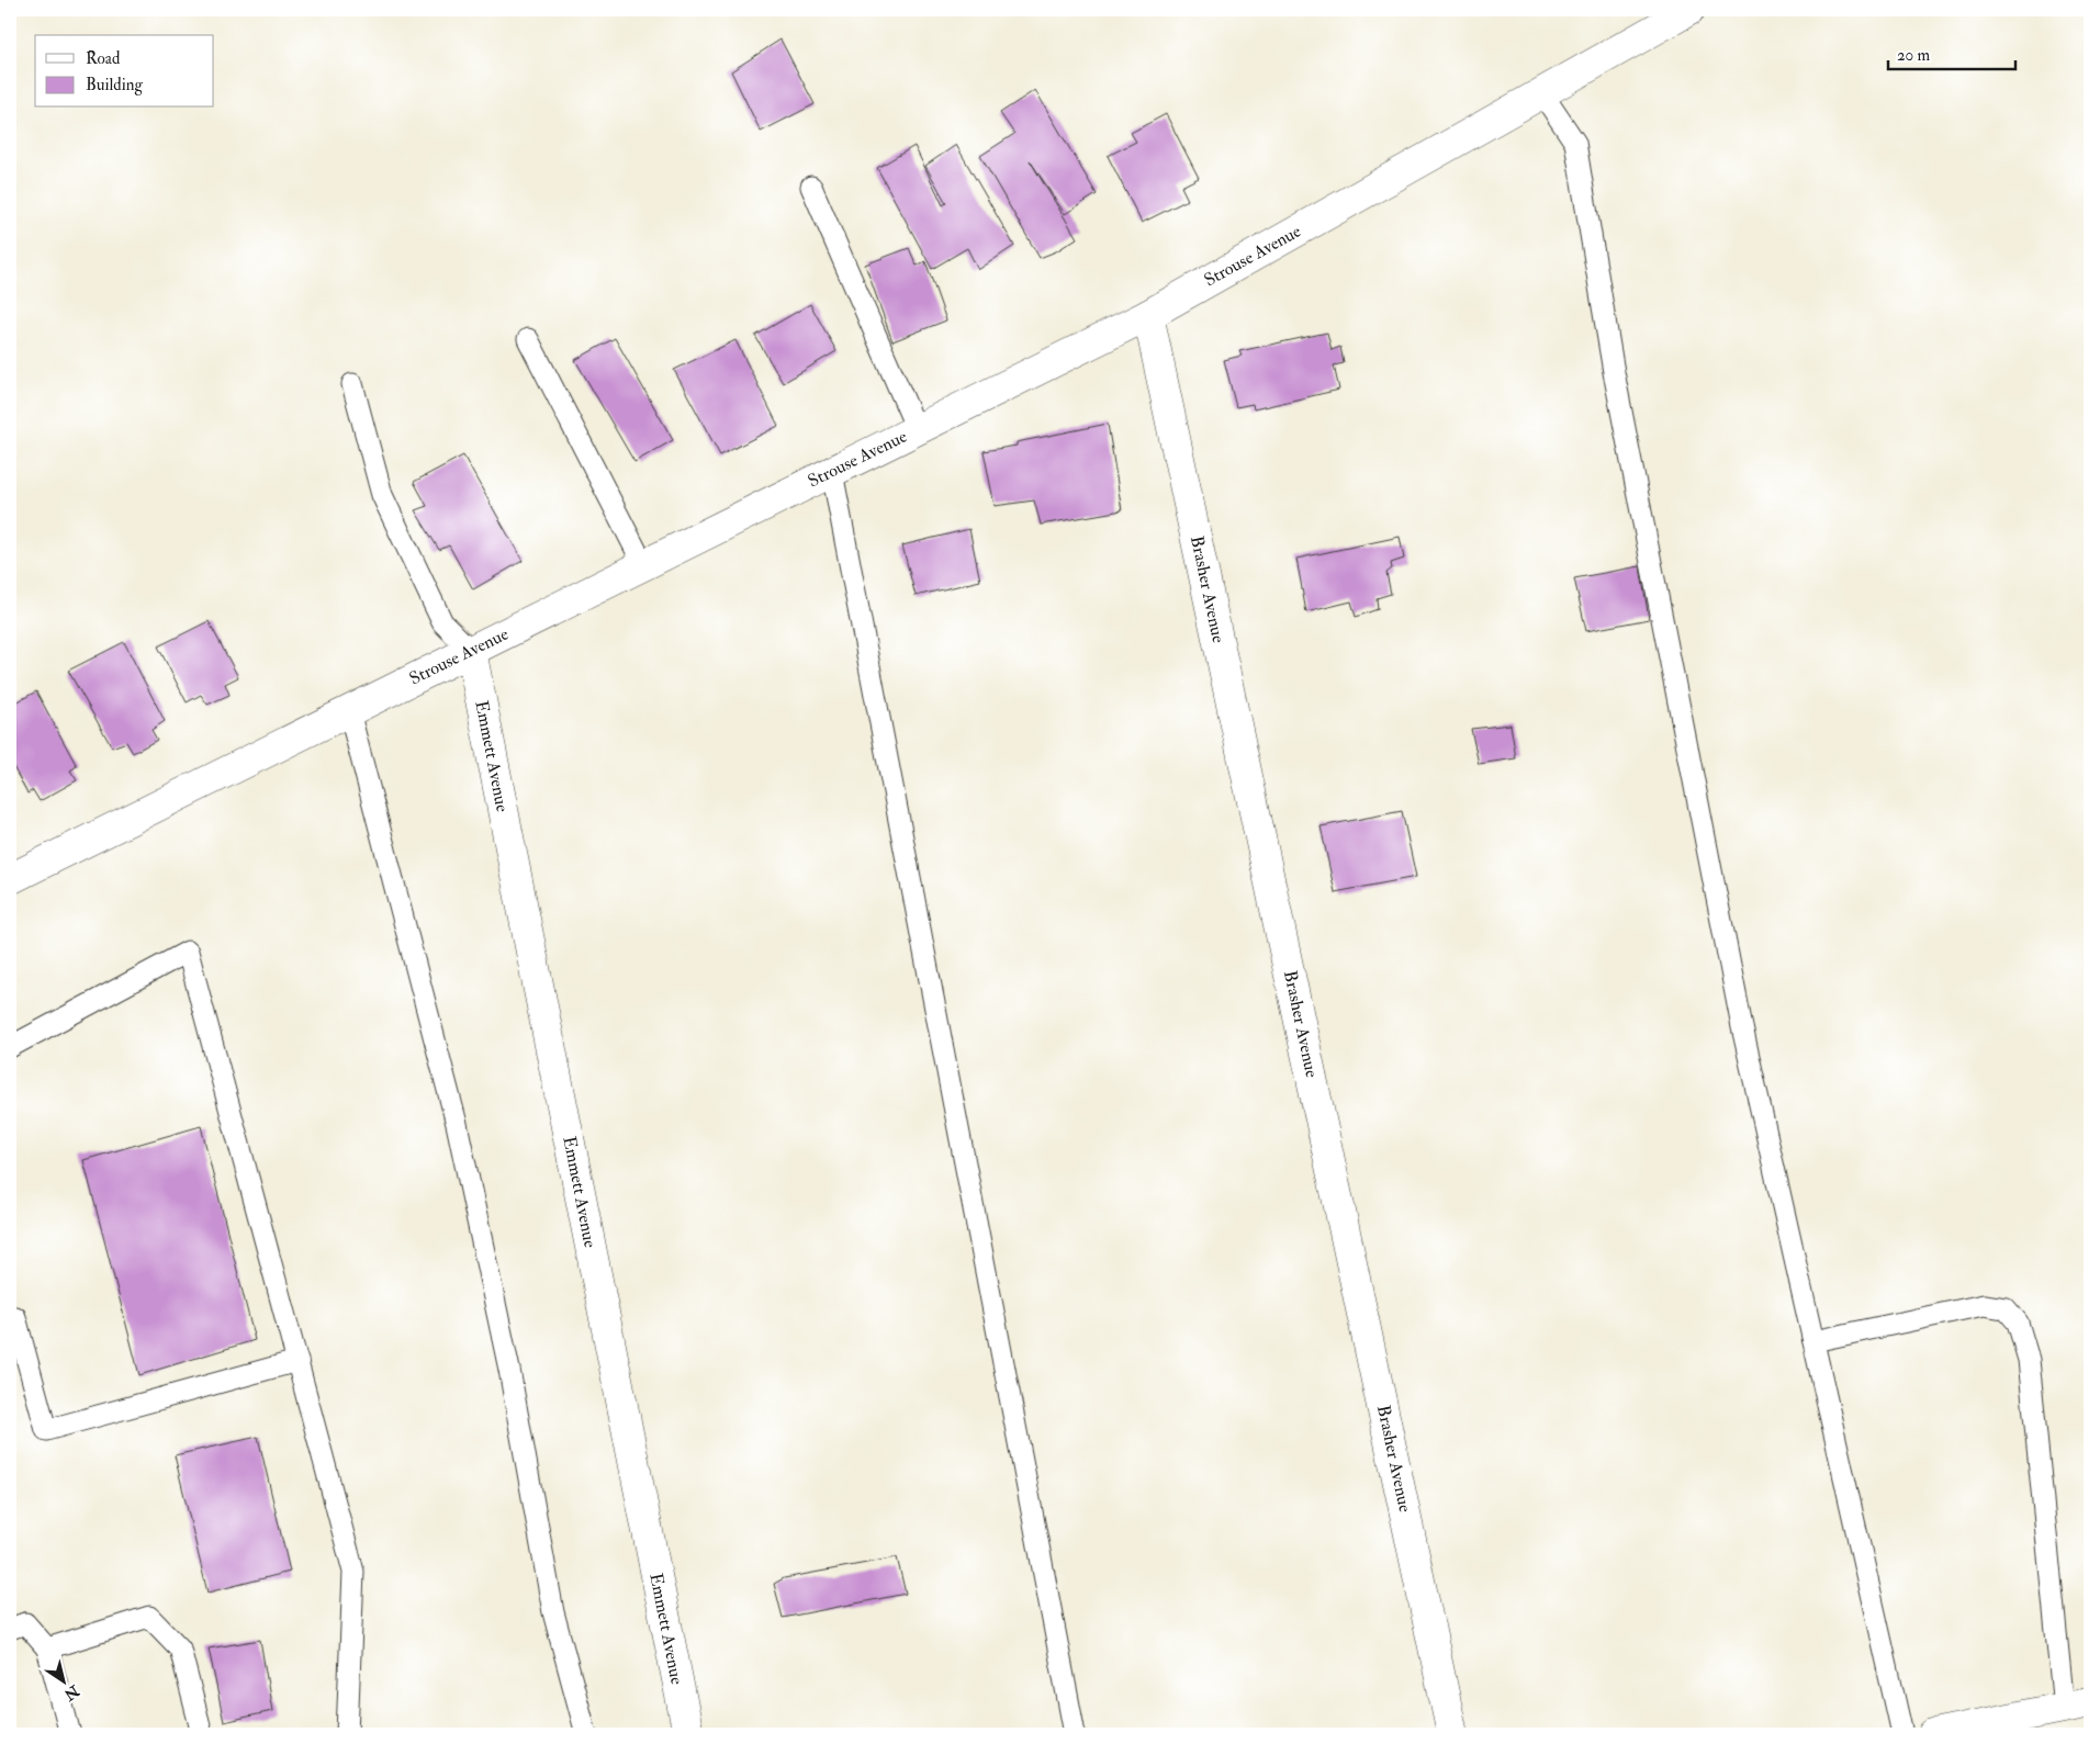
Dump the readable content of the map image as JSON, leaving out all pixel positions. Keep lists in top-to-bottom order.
{
  "streets": {
    "street": ["Strouse Avenue", "Brasher Avenue", "Emmett Avenue"]
  },
  "crossings": [
    ["Strouse Avenue", "Brasher Avenue"],
    ["Strouse Avenue", "Emmett Avenue"]
  ],
  "legend": ["Road", "Building"],
  "scale_bar": "20 m",
  "north": "bottom right"
}
